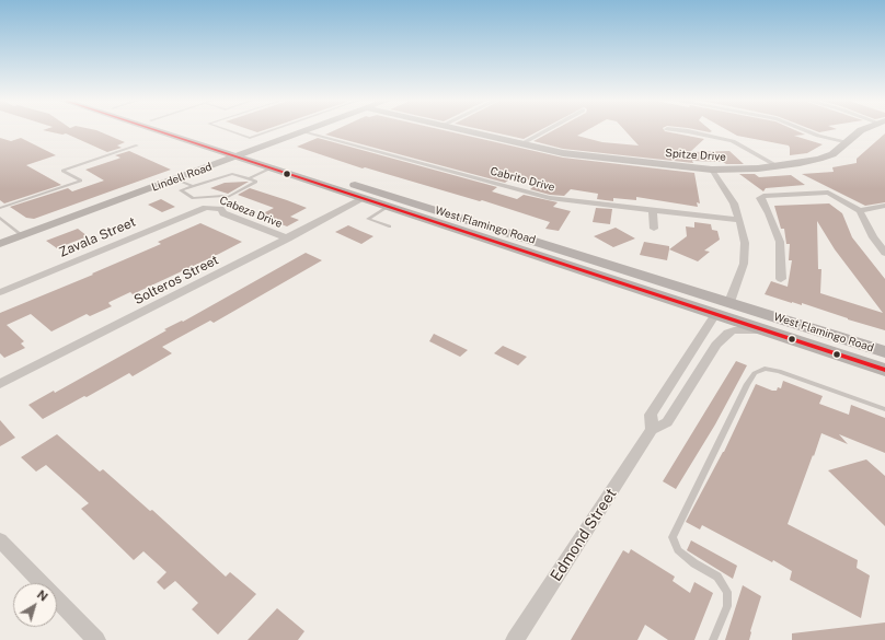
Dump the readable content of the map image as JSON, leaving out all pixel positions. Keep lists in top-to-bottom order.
{
  "streets": {
    "main road": ["West Flamingo Road"],
    "street": [
      "Spitze Drive",
      "Lindell Road",
      "Cabrito Drive",
      "Cabeza Drive",
      "Zavala Street",
      "Solteros Street",
      "Edmond Street"
    ]
  },
  "crossings": [
    ["Lindell Road", "Cabrito Drive"],
    ["Lindell Road", "West Flamingo Road"],
    ["Cabeza Drive", "Zavala Street"],
    ["Cabeza Drive", "Solteros Street"],
    ["West Flamingo Road", "Solteros Street"],
    ["West Flamingo Road", "Edmond Street"]
  ],
  "north": "top right"
}
